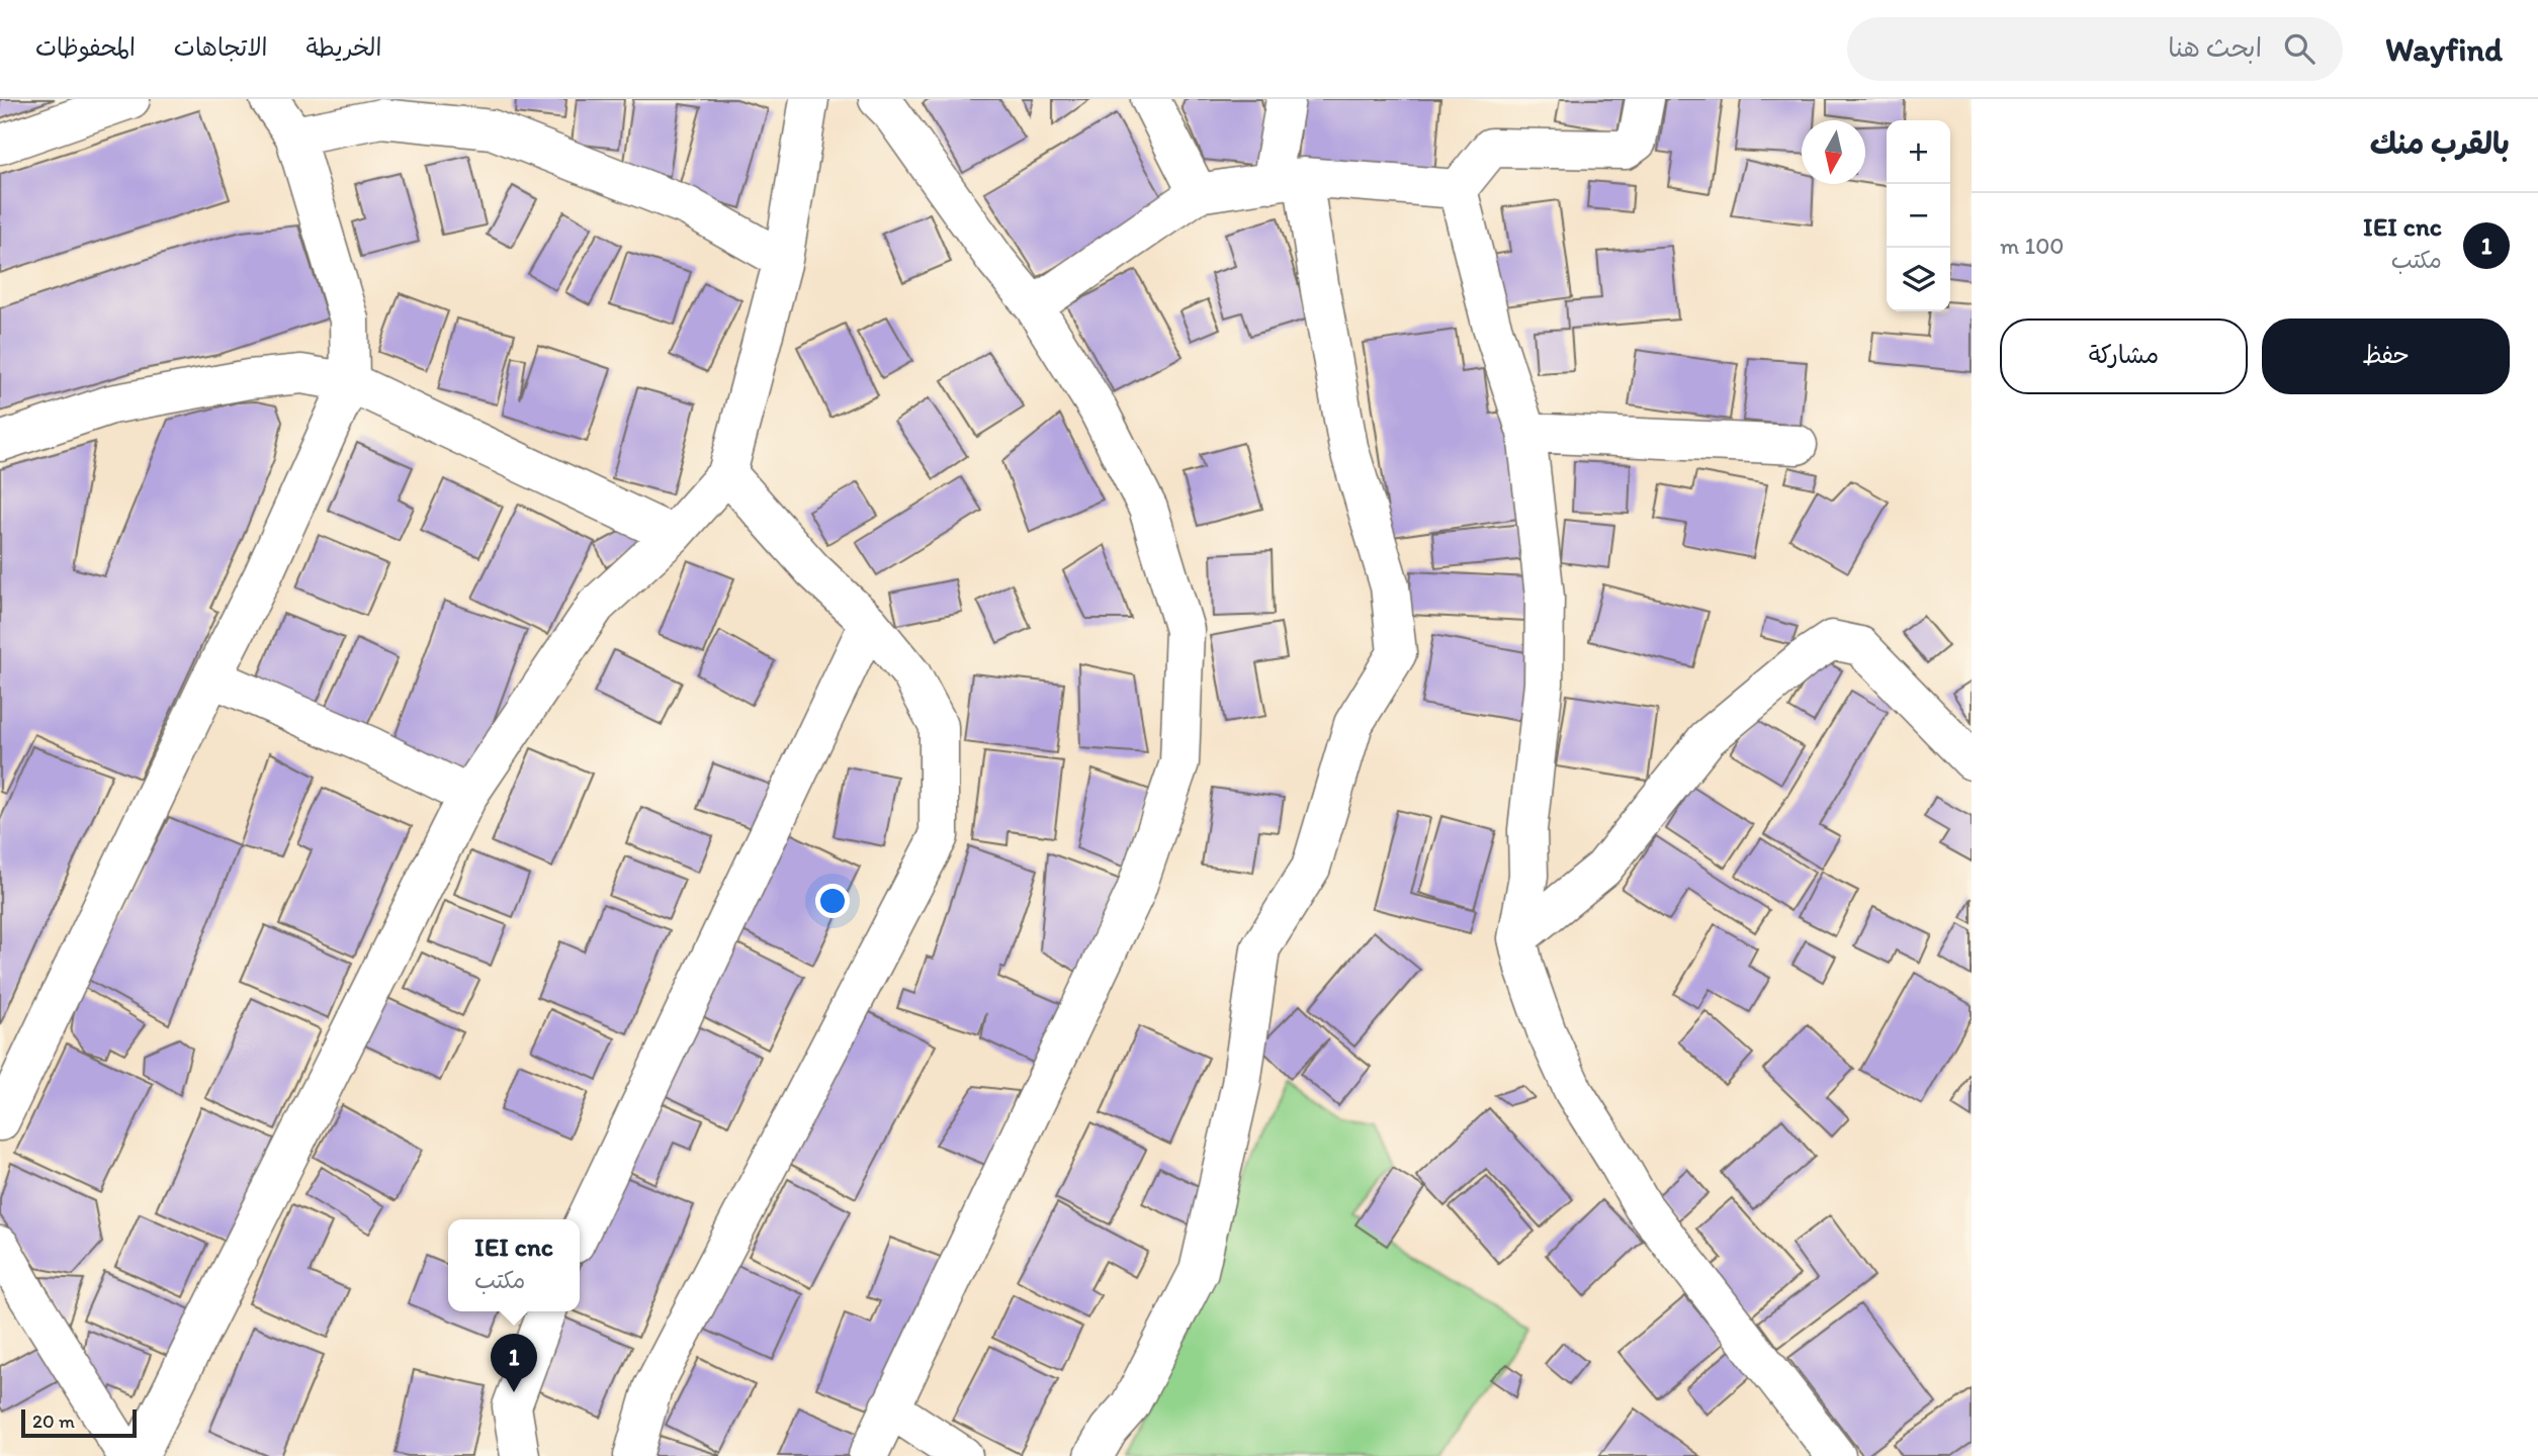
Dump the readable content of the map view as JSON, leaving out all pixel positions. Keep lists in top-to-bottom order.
{
  "scale_bar": "20 m",
  "north": "bottom",
  "page": {
    "header": "Wayfind",
    "search": "ابحث هنا",
    "nav": ["الخريطة", "الاتجاهات", "المحفوظات"],
    "heading": "بالقرب منك",
    "map_buttons": ["+", "−"],
    "list": [
      {
        "mark": "1",
        "name": "IEI cnc",
        "note": "مكتب",
        "value": "100 m"
      }
    ],
    "buttons": ["حفظ", "مشاركة"],
    "popup": ["IEI cnc", "مكتب"],
    "pins": "1",
    "scale": "20 m"
  }
}
